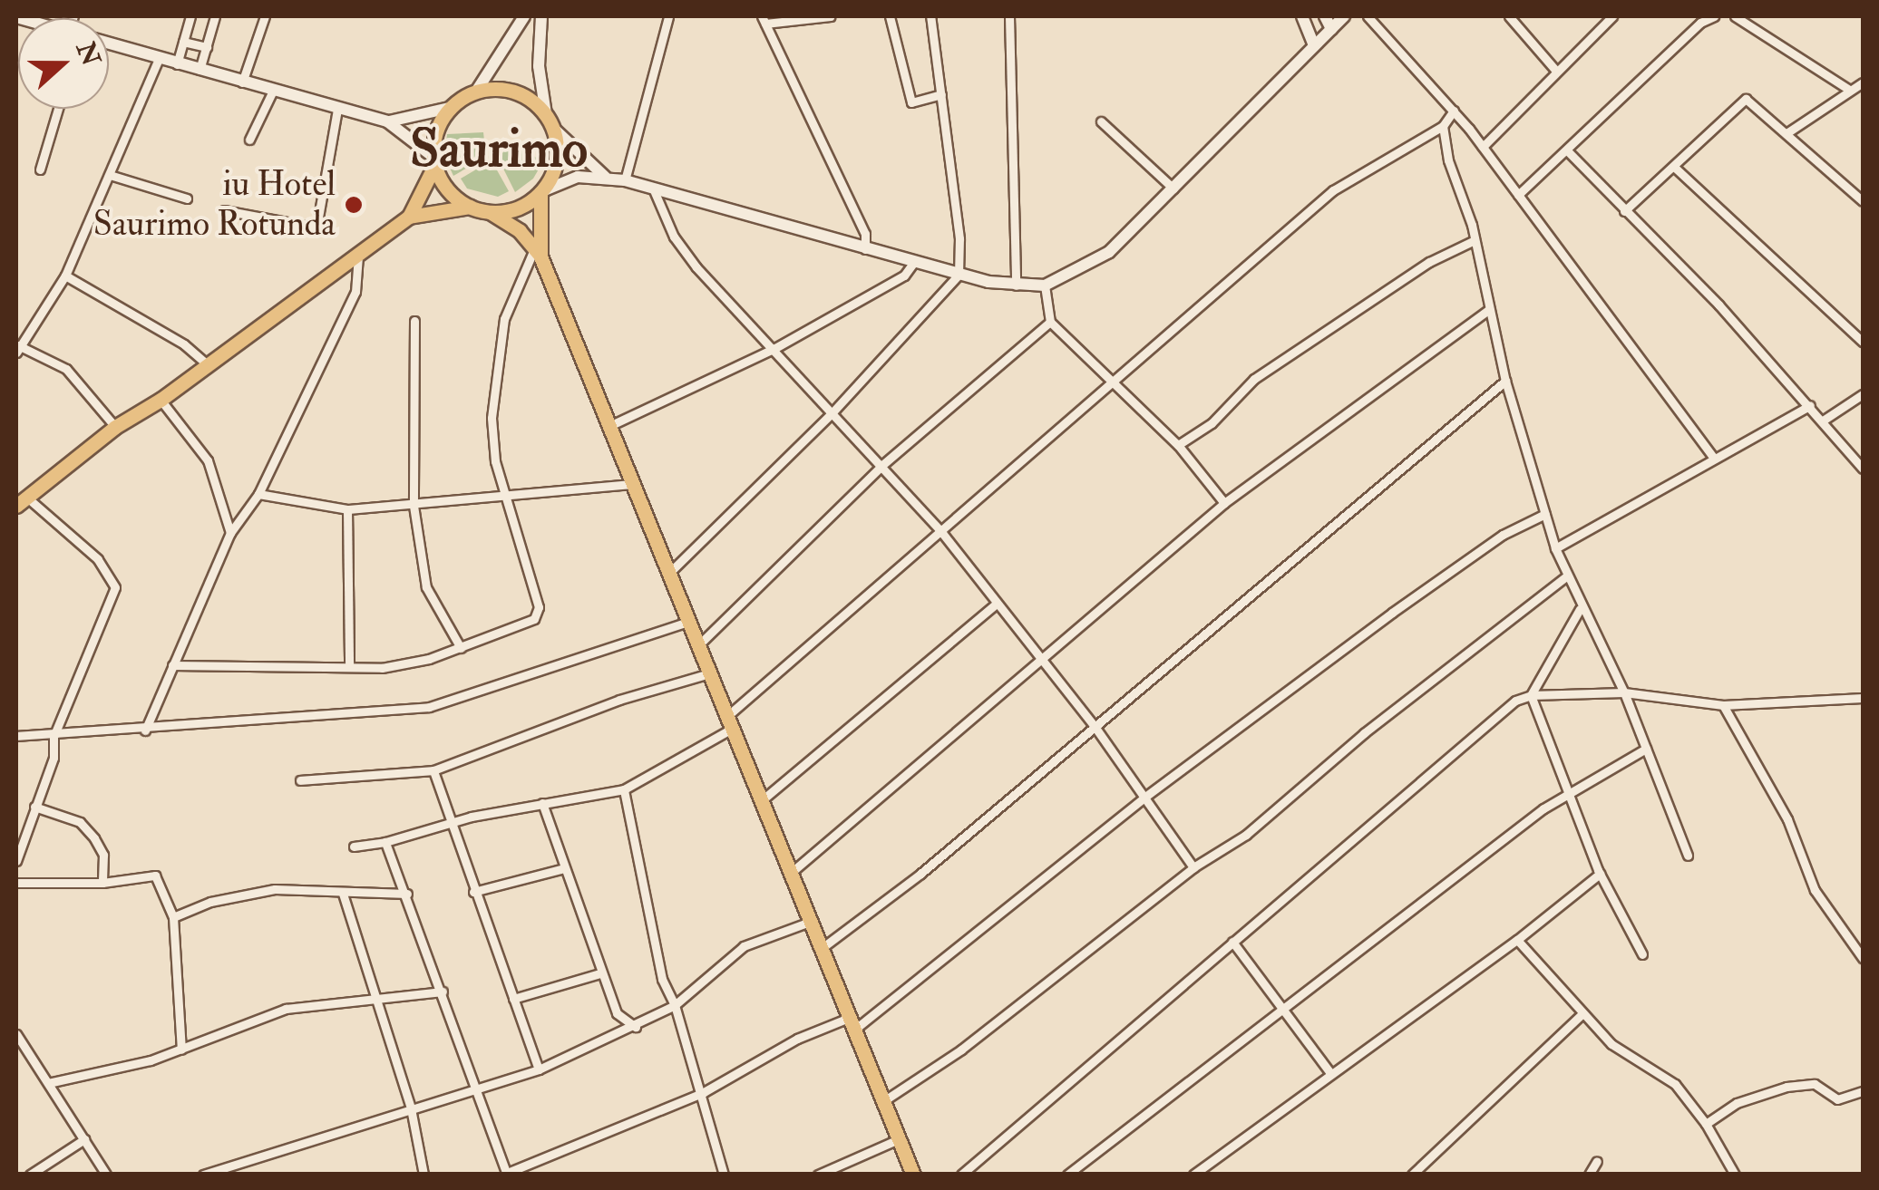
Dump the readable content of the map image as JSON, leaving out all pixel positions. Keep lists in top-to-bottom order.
{
  "districts": ["Saurimo"],
  "places": ["iu Hotel Saurimo Rotunda"],
  "north": "right"
}
